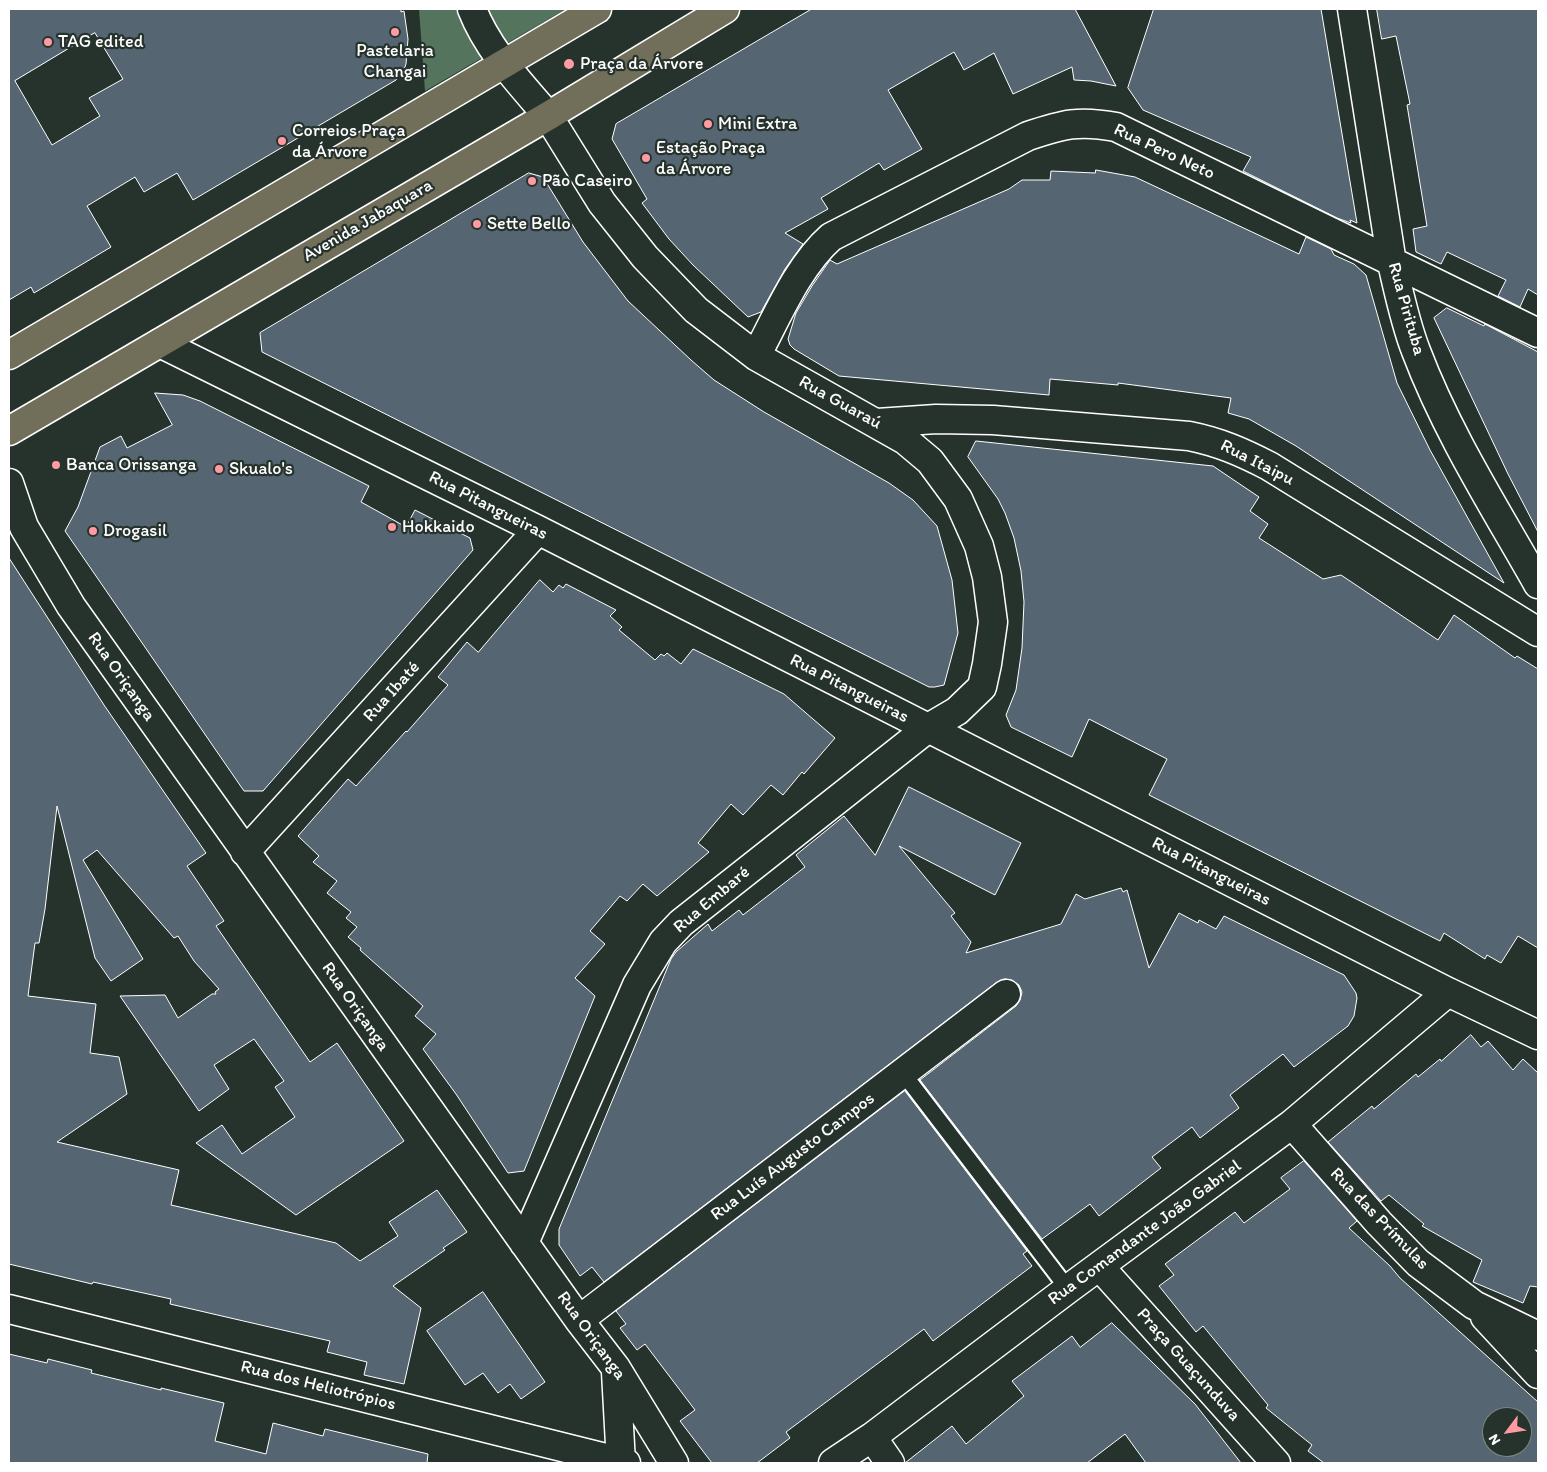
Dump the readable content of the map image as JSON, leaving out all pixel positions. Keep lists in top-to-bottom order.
{
  "streets": {
    "main road": ["Avenida Jabaquara"],
    "street": [
      "Rua Pero Neto",
      "Rua Pirituba",
      "Rua Guaraú",
      "Rua Itaipu",
      "Rua Pitangueiras",
      "Rua Oriçanga",
      "Rua Ibaté",
      "Rua Embaré",
      "Rua Luís Augusto Campos",
      "Rua das Prímulas",
      "Rua Comandante João Gabriel",
      "Praça Guaçunduva",
      "Rua dos Heliotrópios"
    ]
  },
  "crossings": [
    ["Rua Pero Neto", "Rua Pirituba"],
    ["Rua Pero Neto", "Rua Guaraú"],
    ["Avenida Jabaquara", "Rua Guaraú"],
    ["Avenida Jabaquara", "Rua Pitangueiras"],
    ["Rua Guaraú", "Rua Itaipu"],
    ["Rua Guaraú", "Rua Pitangueiras"],
    ["Rua Guaraú", "Rua Embaré"],
    ["Rua Pitangueiras", "Rua Ibaté"],
    ["Rua Pitangueiras", "Rua Embaré"],
    ["Rua Pitangueiras", "Rua Comandante João Gabriel"],
    ["Rua Oriçanga", "Rua Ibaté"],
    ["Rua Oriçanga", "Rua Embaré"],
    ["Rua Oriçanga", "Rua Luís Augusto Campos"],
    ["Rua das Prímulas", "Rua Comandante João Gabriel"],
    ["Rua Comandante João Gabriel", "Praça Guaçunduva"]
  ],
  "places": [
    "Pastelaria Changai",
    "TAG edited",
    "Praça da Árvore",
    "Mini Extra",
    "Correios Praça da Árvore",
    "Estação Praça da Árvore",
    "Pão Caseiro",
    "Sette Bello",
    "Banca Orissanga",
    "Skualo's",
    "Hokkaido",
    "Drogasil"
  ],
  "north": "bottom left"
}
